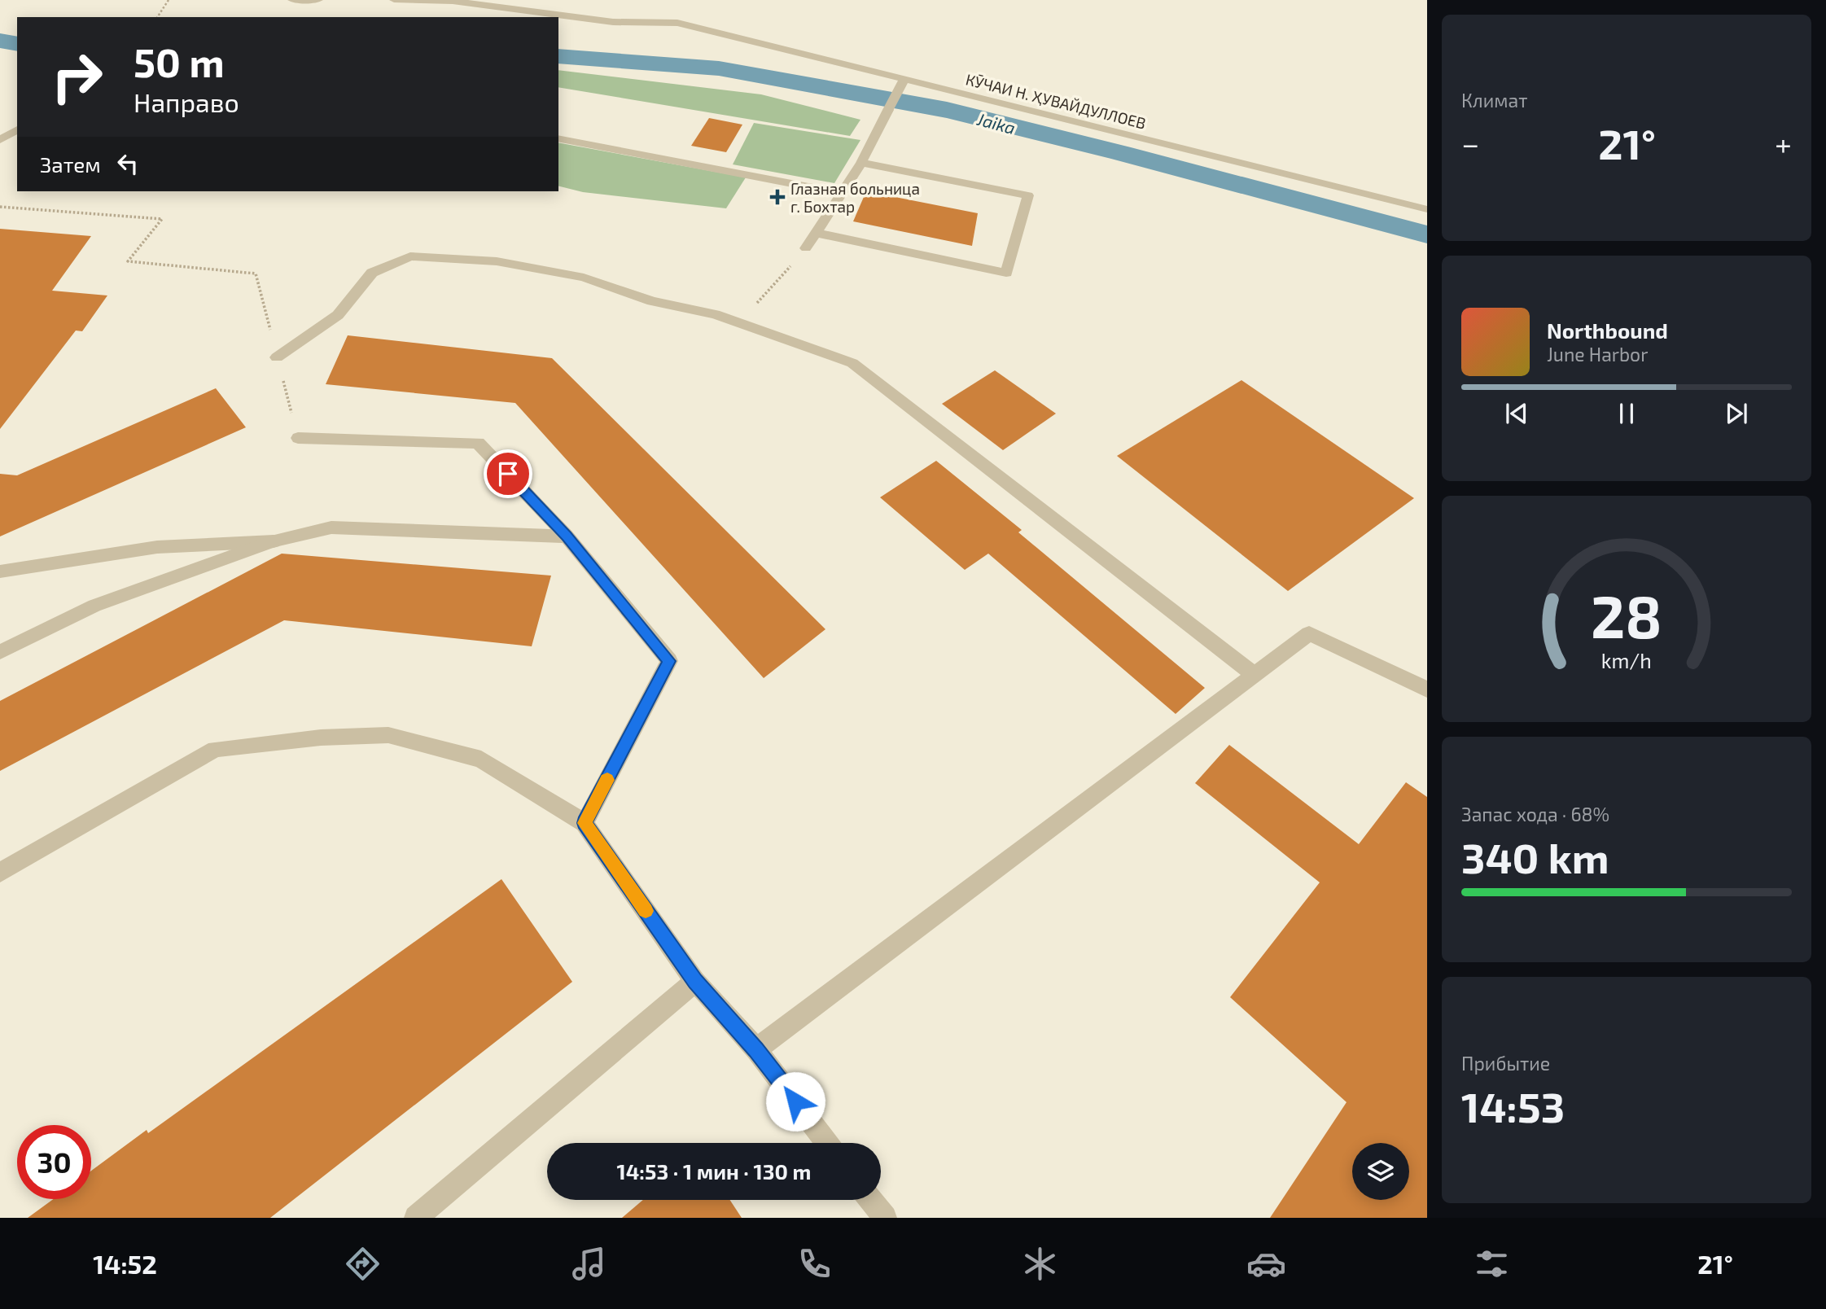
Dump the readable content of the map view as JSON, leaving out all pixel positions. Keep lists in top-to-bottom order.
{
  "streets": {
    "street": ["КӮЧАИ Н. ҲУВАЙДУЛЛОЕВ"]
  },
  "water": ["Jaika"],
  "places": {
    "health": ["Глазная больница г. Бохтар"]
  },
  "page": {
    "tile": [
      "Климат",
      ["Запас хода · 68%", "340 km"],
      ["Прибытие", "14:53"]
    ],
    "turn": ["50 m", "Направо"],
    "heat": ["−", "21°", "+"],
    "then": "Затем",
    "song": ["Northbound", "June Harbor"],
    "limit": "30",
    "trip": "14:53 · 1 мин · 130 m",
    "tabs": ["14:52", "21°"],
    "gauge": ["28", "km/h"]
  }
}
